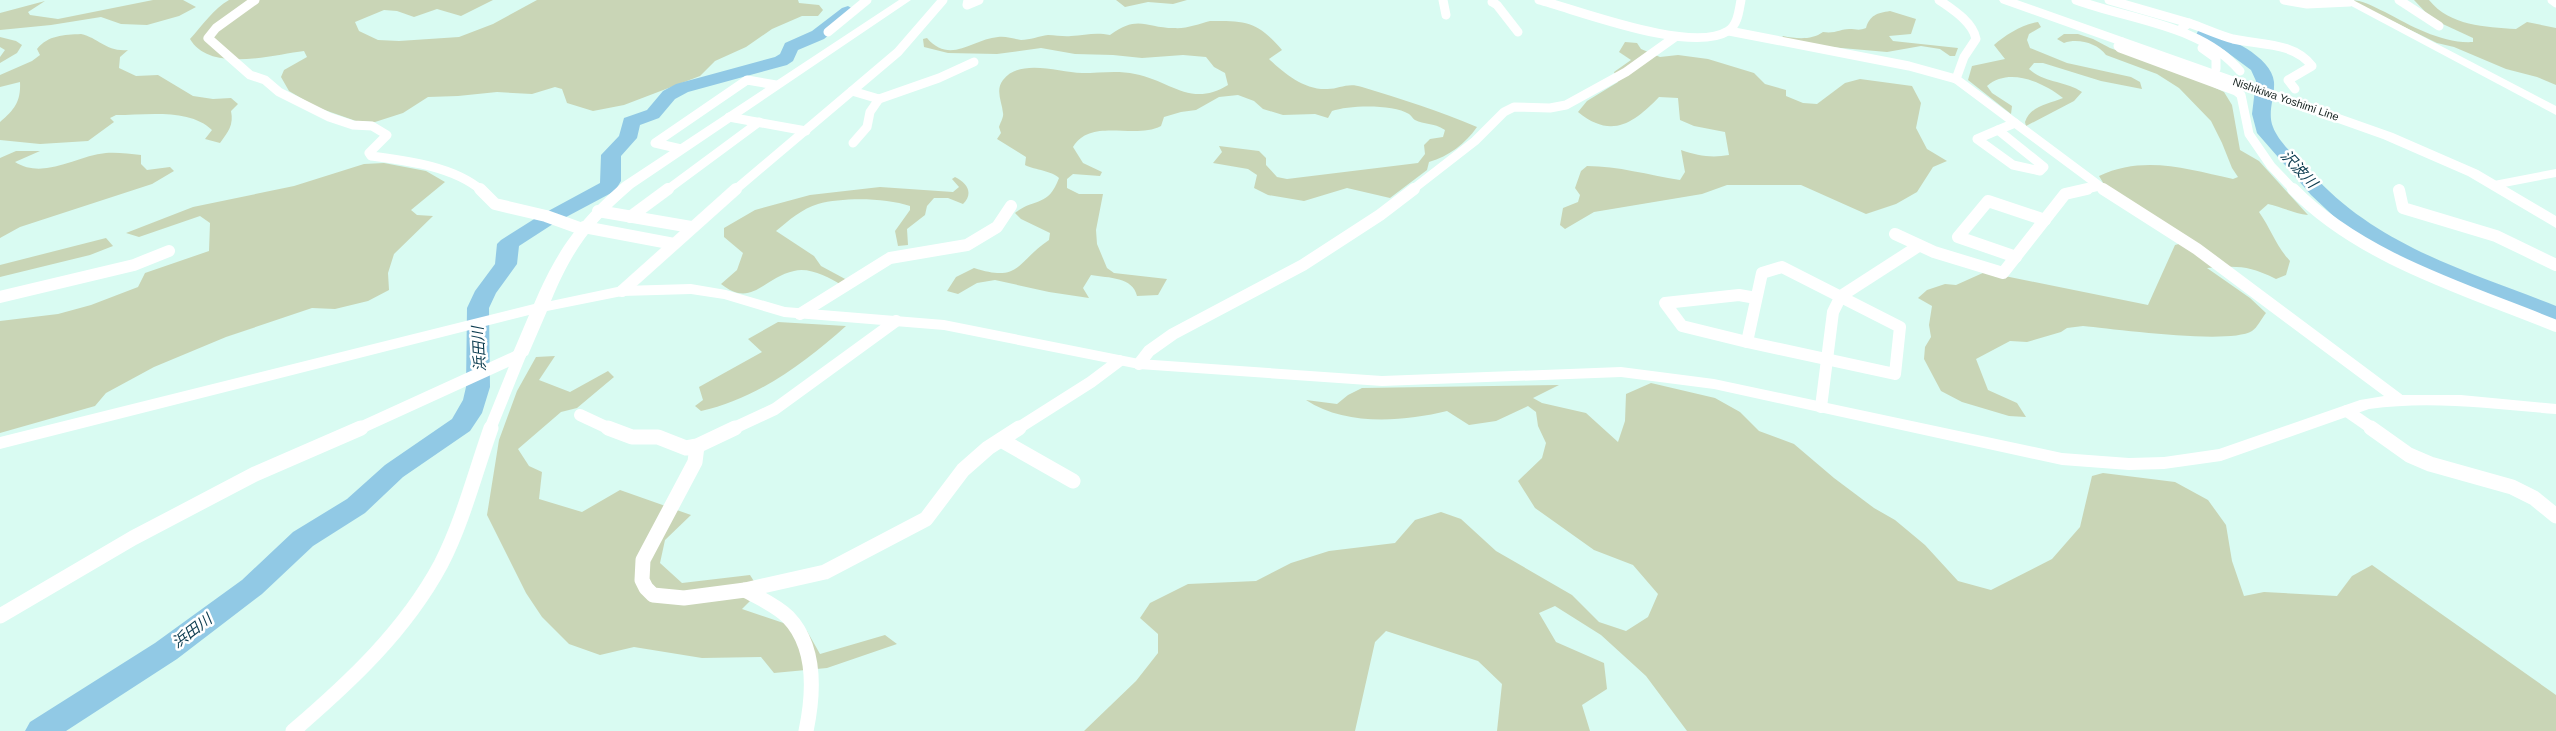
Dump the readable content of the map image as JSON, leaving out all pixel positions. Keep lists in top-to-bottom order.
{
  "streets": {
    "main road": ["Nishikiwa Yoshimi Line"]
  },
  "water": ["沢波川", "浜田川"]
}
